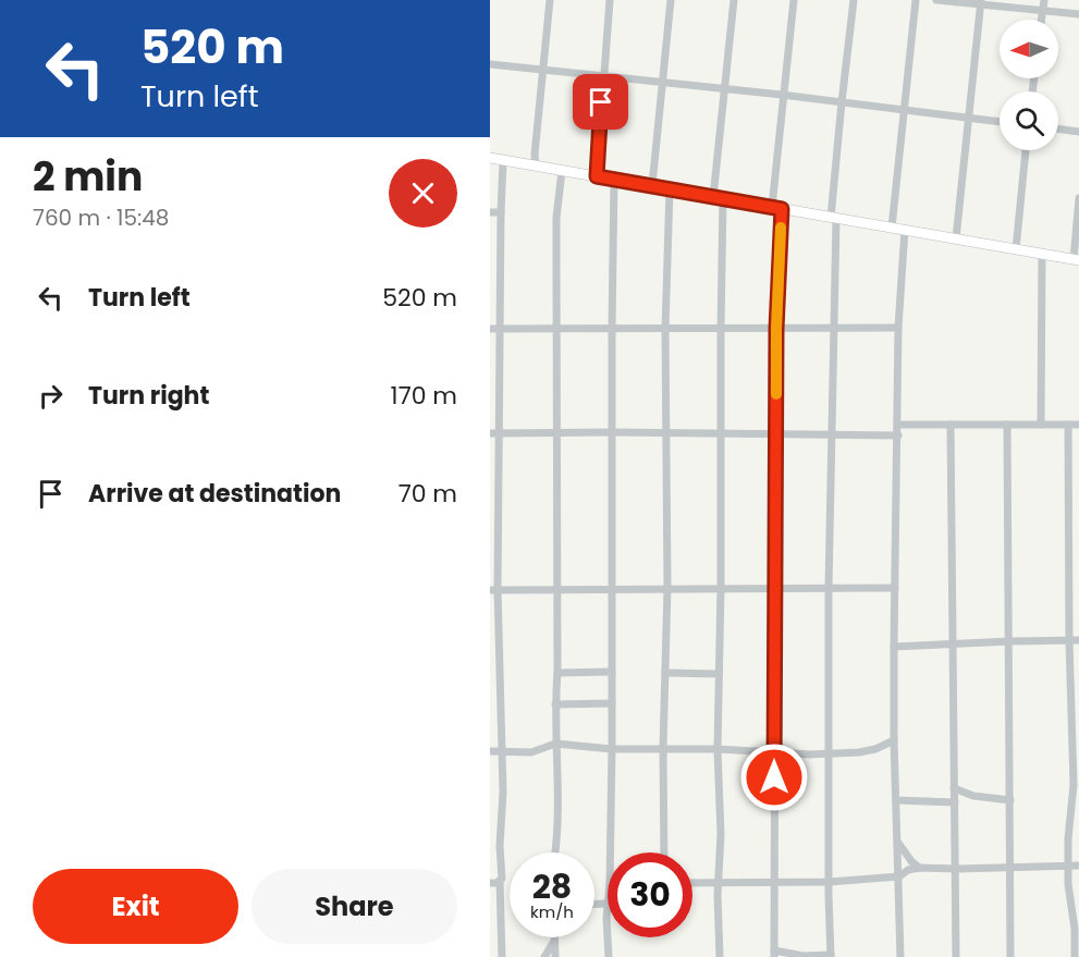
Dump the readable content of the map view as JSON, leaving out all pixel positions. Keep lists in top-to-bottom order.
{
  "north": "left",
  "page": {
    "turn": ["520 m", "Turn left"],
    "heading": ["2 min", "760 m · 15:48"],
    "list": [
      {
        "name": "Turn left",
        "value": "520 m"
      },
      {
        "name": "Turn right",
        "value": "170 m"
      },
      {
        "name": "Arrive at destination",
        "value": "70 m"
      }
    ],
    "speed": "28 km/h",
    "limit": "30",
    "buttons": ["Exit", "Share"]
  }
}
